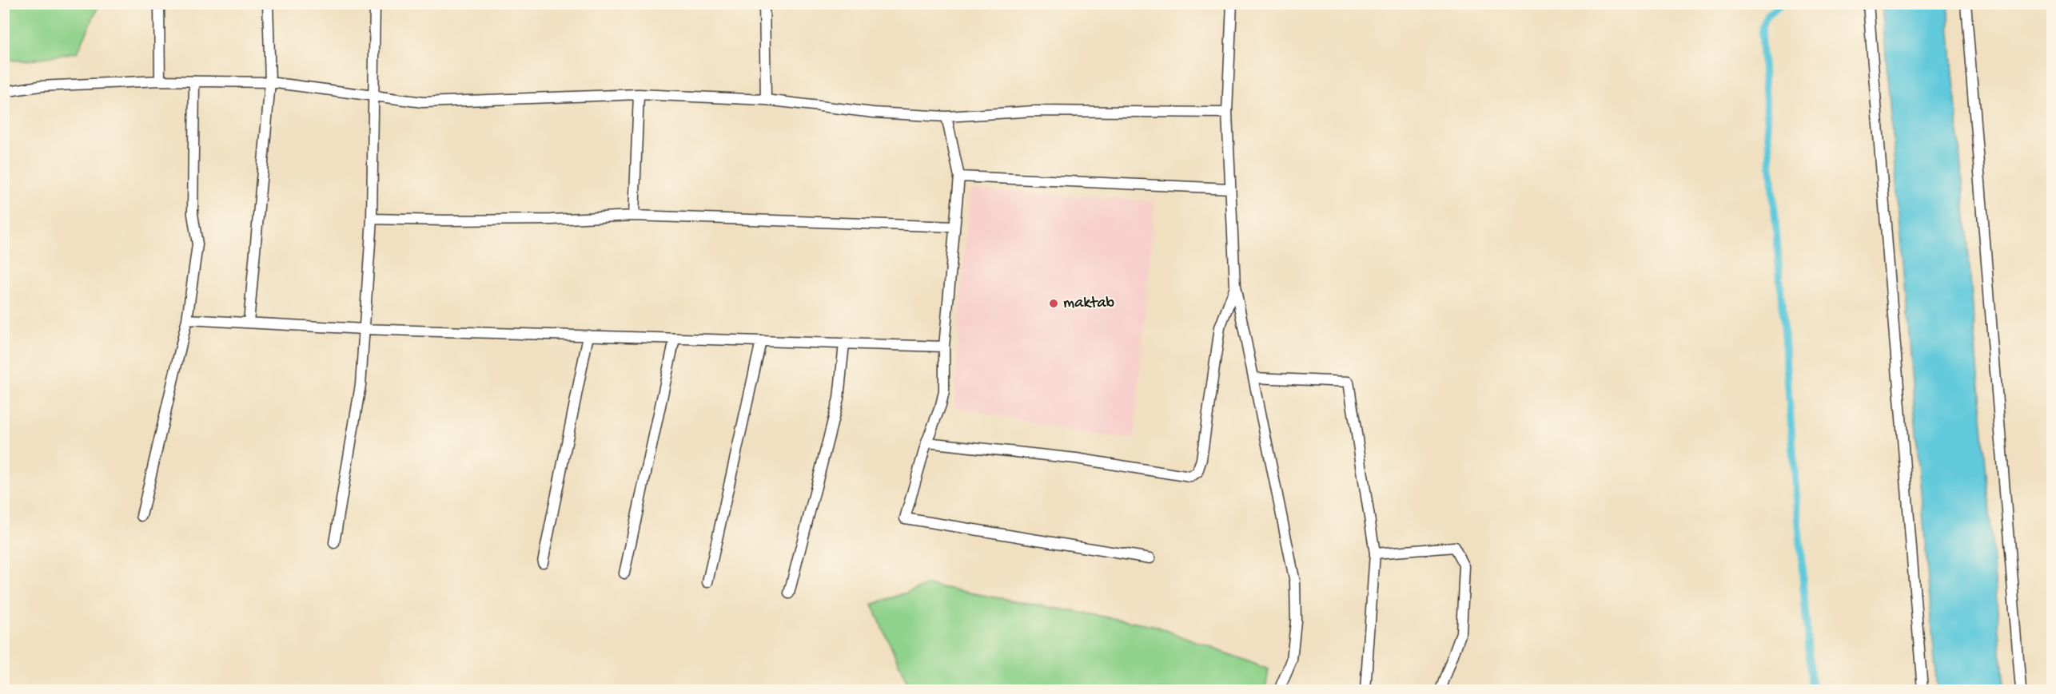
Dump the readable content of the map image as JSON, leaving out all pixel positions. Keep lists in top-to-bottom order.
{
  "places": ["maktab"]
}
